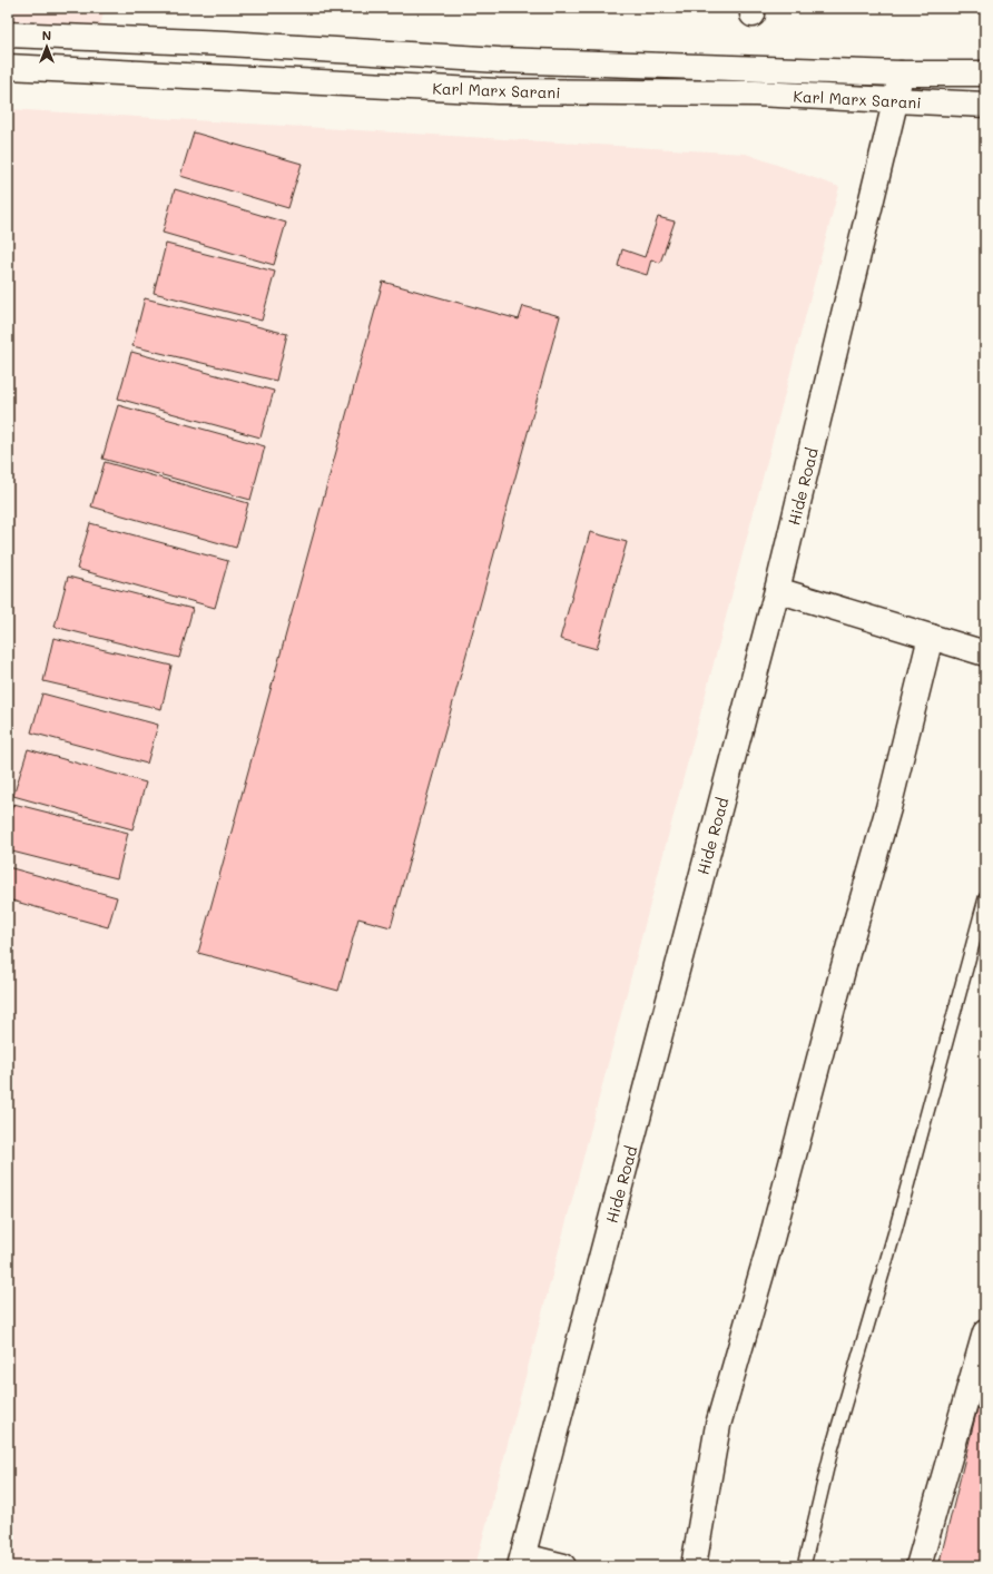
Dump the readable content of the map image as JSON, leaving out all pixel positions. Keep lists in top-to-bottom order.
{
  "streets": {
    "street": ["Karl Marx Sarani", "Hide Road"]
  },
  "crossings": [
    ["Karl Marx Sarani", "Hide Road"]
  ],
  "north": "top"
}
